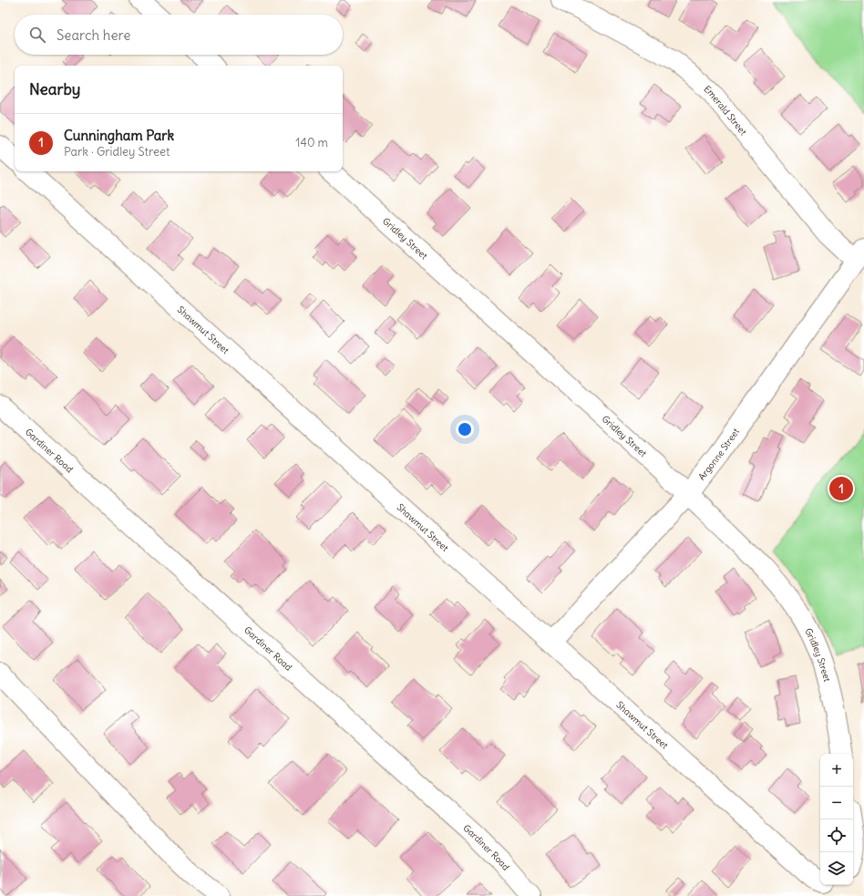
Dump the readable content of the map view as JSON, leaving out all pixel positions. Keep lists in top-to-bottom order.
{
  "streets": {
    "street": [
      "Emerald Street",
      "Gridley Street",
      "Shawmut Street",
      "Gardiner Road",
      "Argonne Street"
    ]
  },
  "crossings": [
    ["Emerald Street", "Argonne Street"],
    ["Gridley Street", "Argonne Street"],
    ["Shawmut Street", "Argonne Street"]
  ],
  "page": {
    "search": "Search here",
    "heading": "Nearby",
    "list": [
      {
        "mark": "1",
        "name": "Cunningham Park",
        "note": "Park · Gridley Street",
        "value": "140 m"
      }
    ],
    "pins": "1",
    "map_buttons": ["+", "−"]
  }
}
